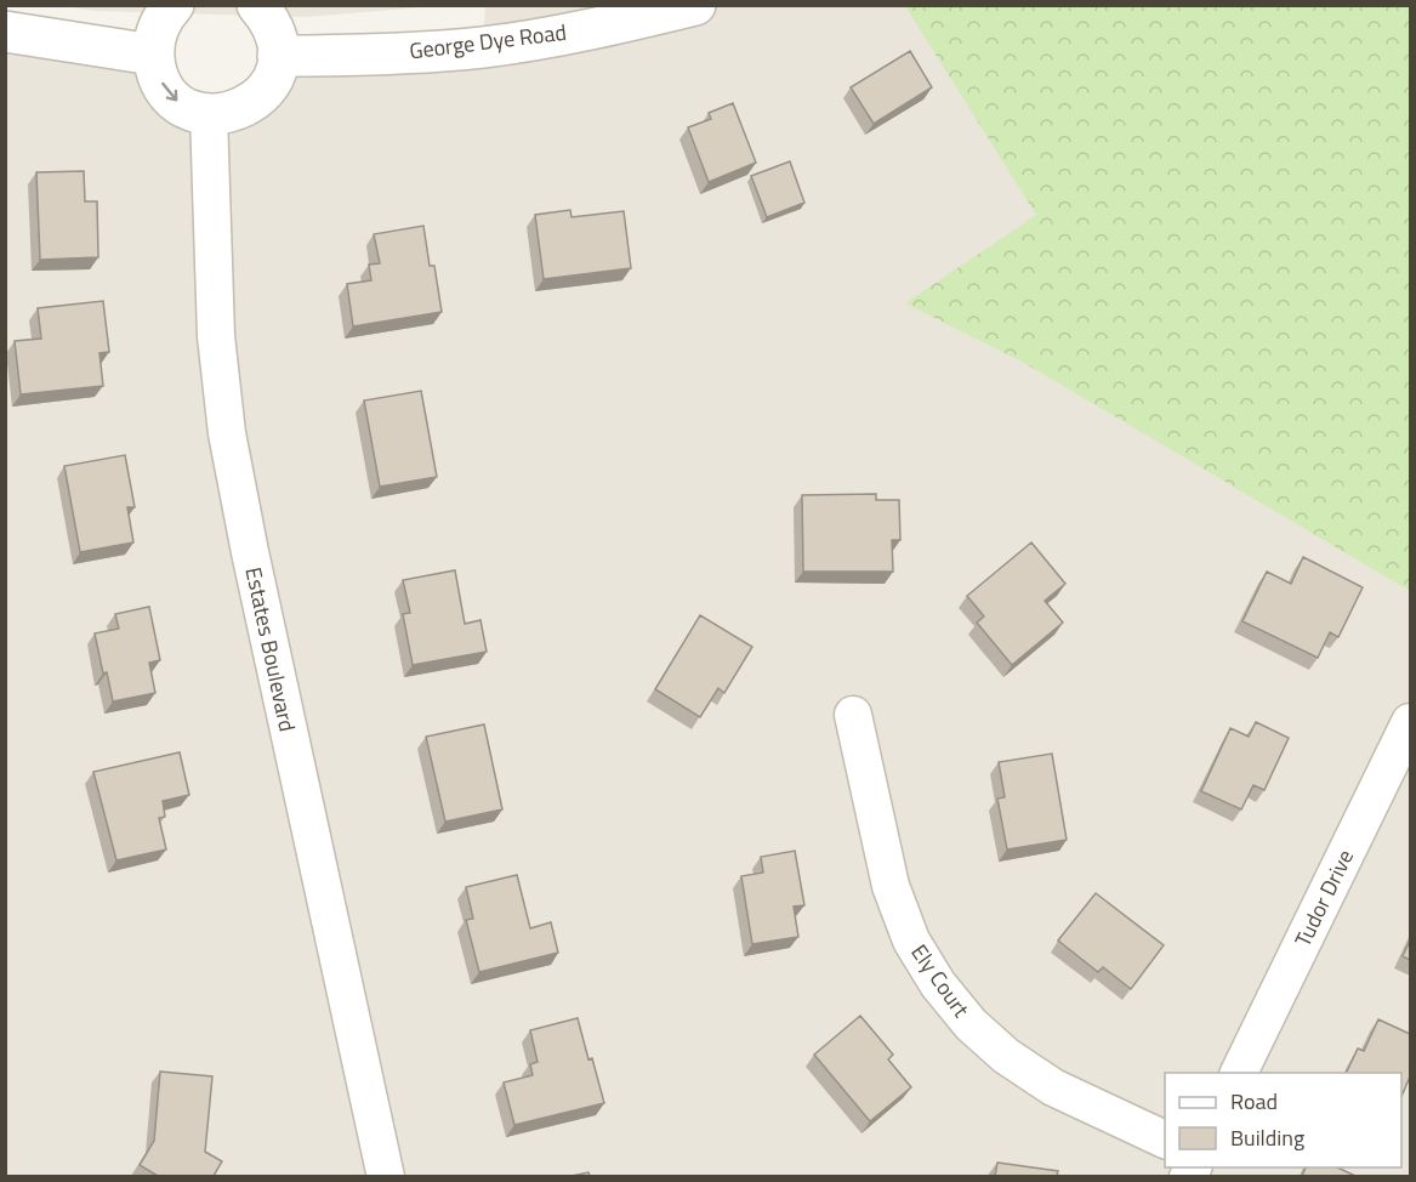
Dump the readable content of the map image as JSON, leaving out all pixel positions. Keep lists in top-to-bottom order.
{
  "streets": {
    "street": [
      "George Dye Road",
      "Estates Boulevard",
      "Tudor Drive",
      "Ely Court"
    ]
  },
  "legend": ["Road", "Building"]
}
